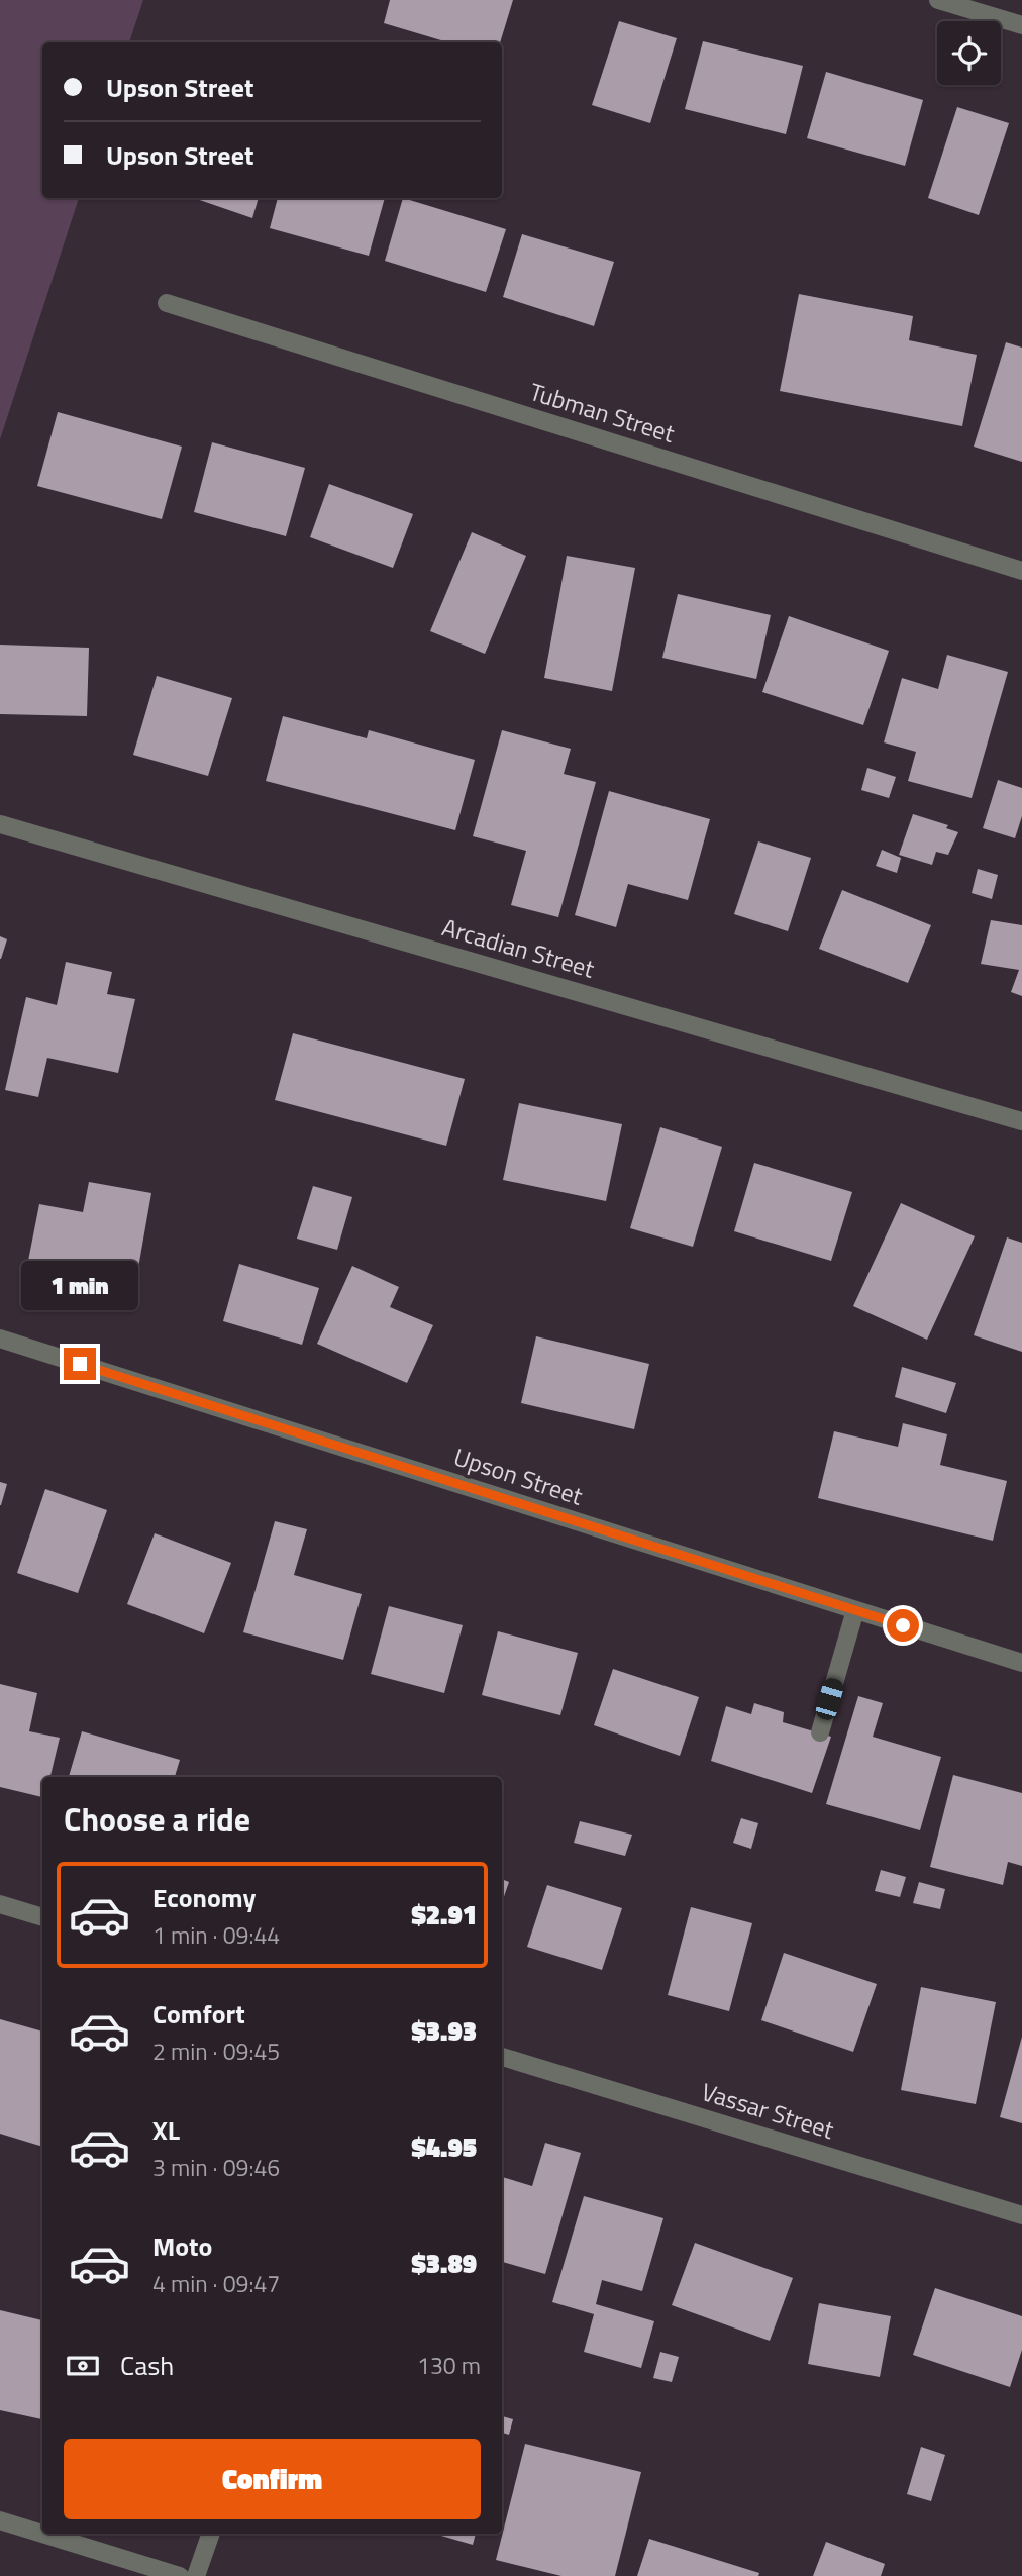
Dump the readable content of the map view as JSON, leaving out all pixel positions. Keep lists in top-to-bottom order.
{
  "streets": {
    "street": [
      "Tubman Street",
      "Arcadian Street",
      "Upson Street",
      "Vassar Street"
    ]
  },
  "page": {
    "banner": ["Upson Street", "Upson Street"],
    "bubble": "1 min",
    "heading": "Choose a ride",
    "list": [
      {
        "name": "Economy",
        "note": "1 min · 09:44",
        "value": "$2.91"
      },
      {
        "name": "Comfort",
        "note": "2 min · 09:45",
        "value": "$3.93"
      },
      {
        "name": "XL",
        "note": "3 min · 09:46",
        "value": "$4.95"
      },
      {
        "name": "Moto",
        "note": "4 min · 09:47",
        "value": "$3.89"
      }
    ],
    "pay": ["Cash", "130 m"],
    "buttons": "Confirm"
  }
}
